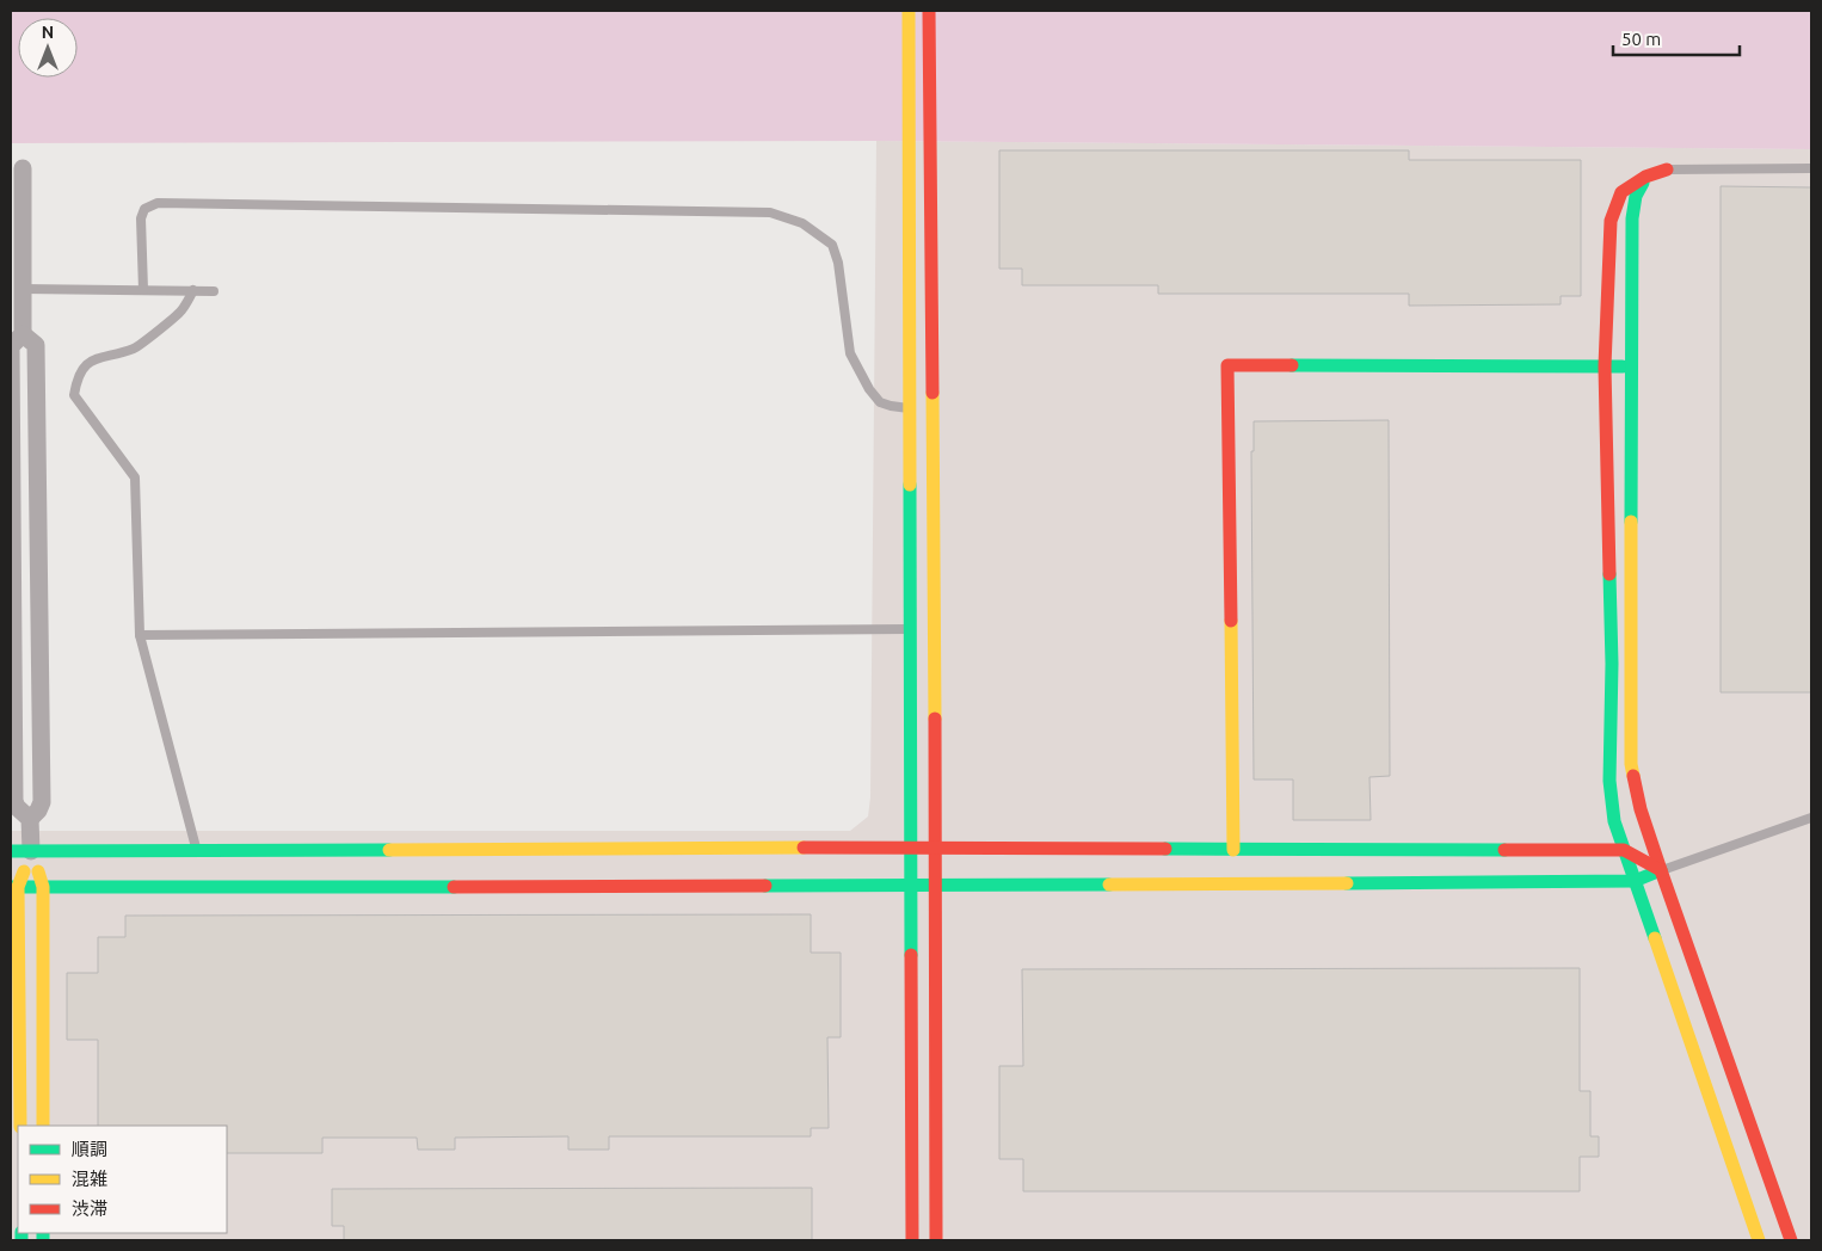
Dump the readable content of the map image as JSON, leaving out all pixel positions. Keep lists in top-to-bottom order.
{
  "legend": ["順調", "混雑", "渋滞"],
  "scale_bar": "50 m",
  "north": "top"
}
